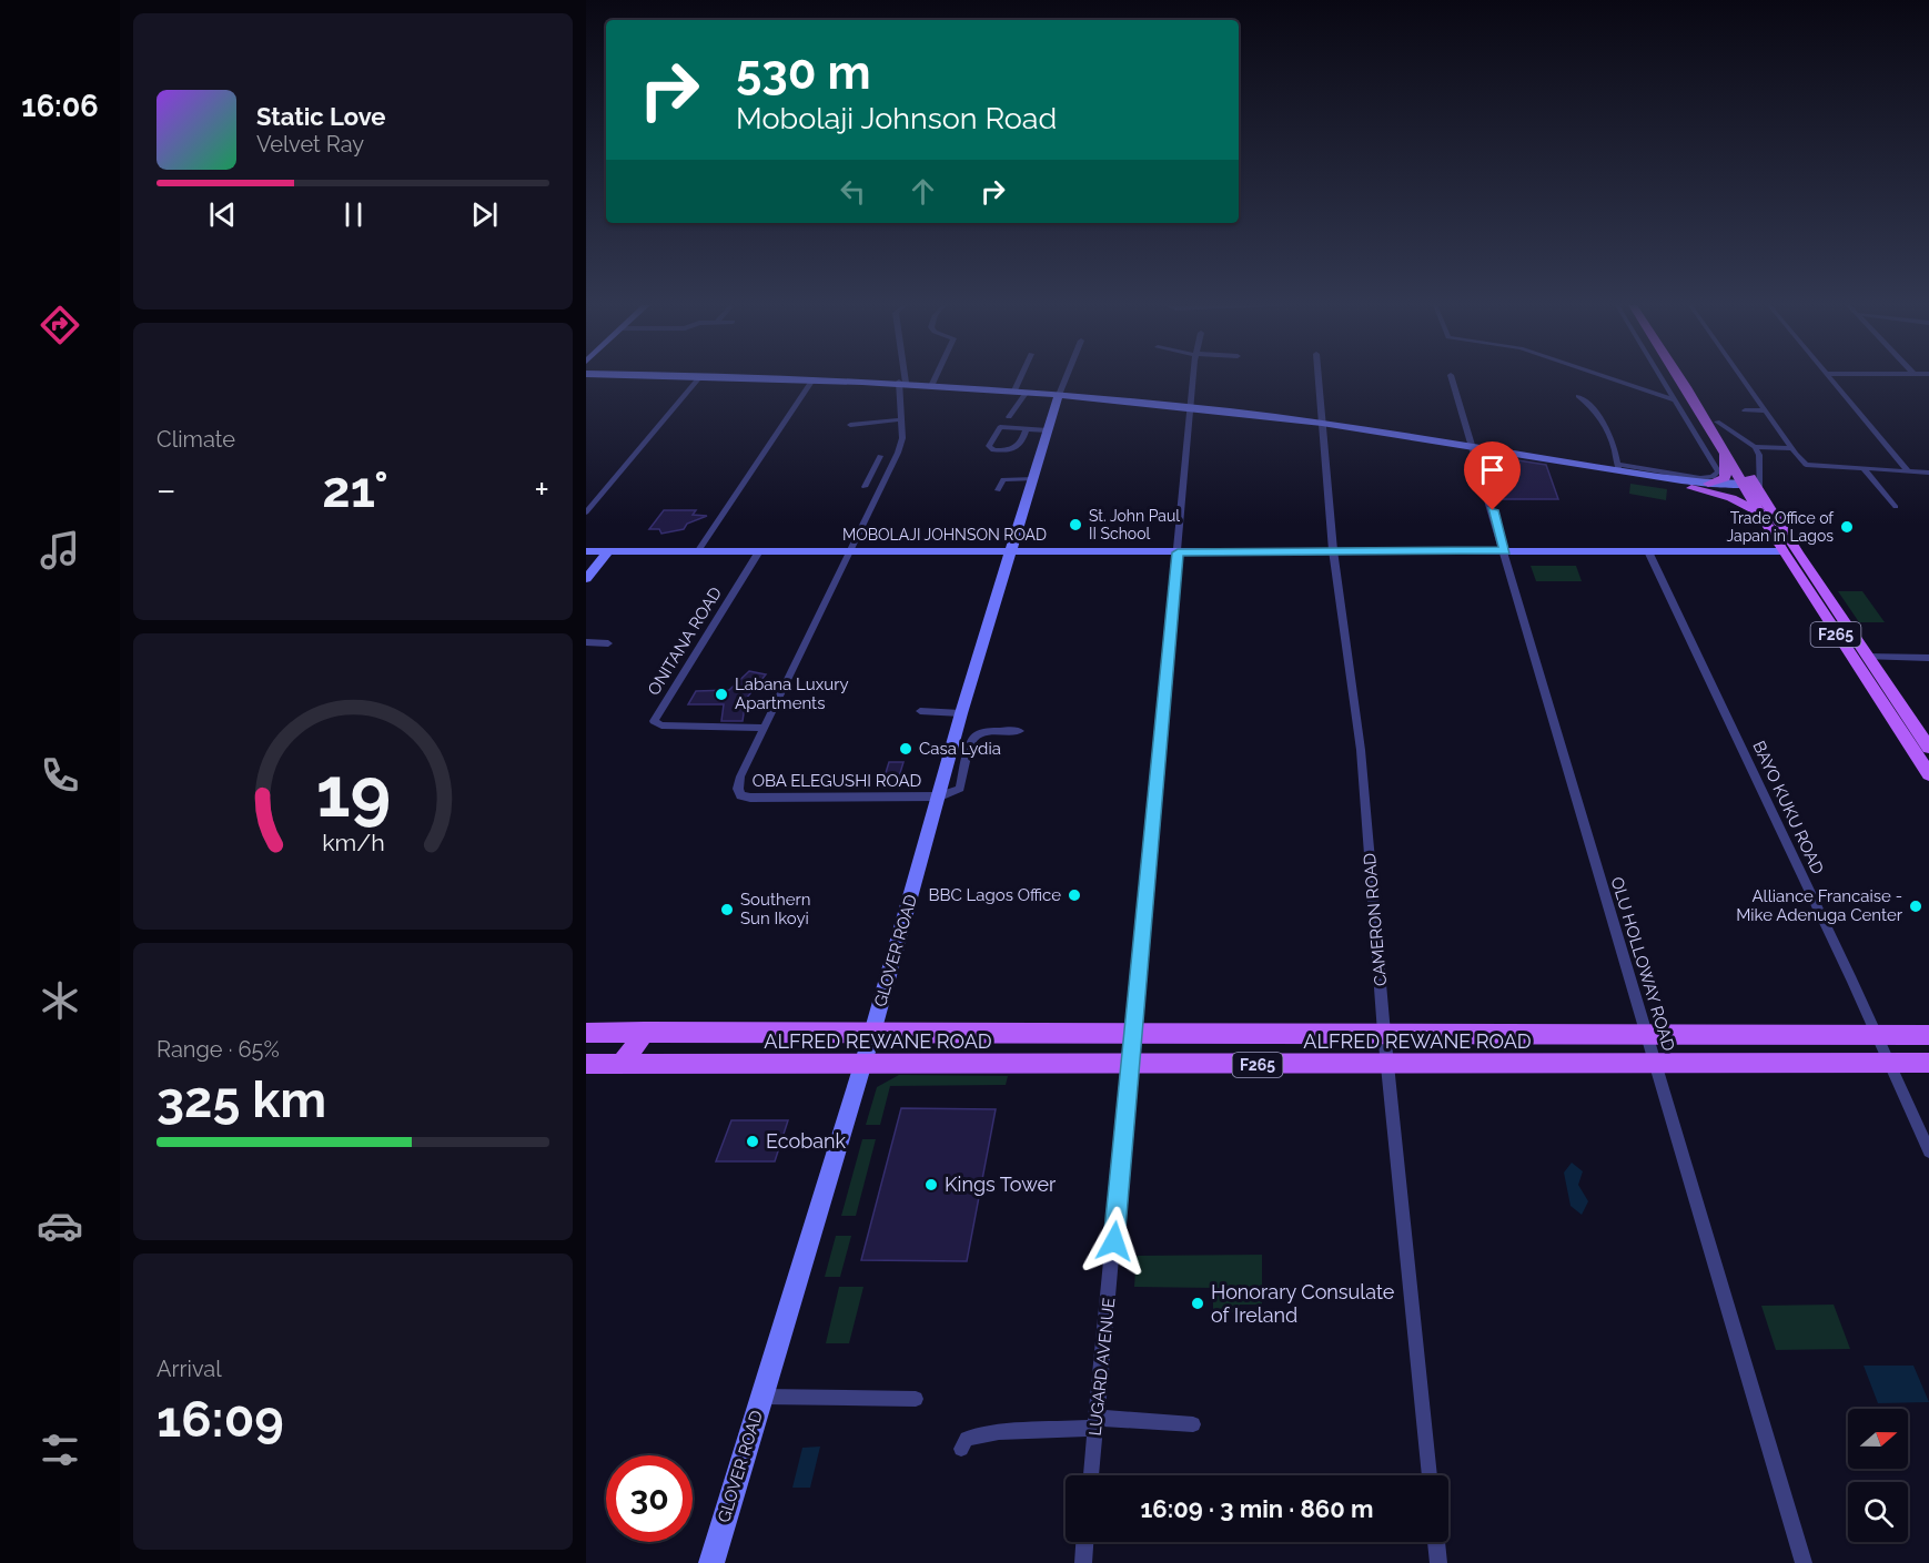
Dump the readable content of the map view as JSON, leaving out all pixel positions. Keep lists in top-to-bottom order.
{
  "streets": {
    "main road": [
      "MOBOLAJI JOHNSON ROAD",
      "F265",
      "GLOVER ROAD",
      "ALFRED REWANE ROAD"
    ],
    "street": [
      "ONITANA ROAD",
      "OBA ELEGUSHI ROAD",
      "BAYO KUKU ROAD",
      "CAMERON ROAD",
      "OLU HOLLOWAY ROAD",
      "LUGARD AVENUE"
    ]
  },
  "crossings": [
    ["MOBOLAJI JOHNSON ROAD", "F265"],
    ["MOBOLAJI JOHNSON ROAD", "ONITANA ROAD"],
    ["MOBOLAJI JOHNSON ROAD", "OBA ELEGUSHI ROAD"],
    ["MOBOLAJI JOHNSON ROAD", "BAYO KUKU ROAD"],
    ["MOBOLAJI JOHNSON ROAD", "CAMERON ROAD"],
    ["MOBOLAJI JOHNSON ROAD", "GLOVER ROAD"],
    ["MOBOLAJI JOHNSON ROAD", "OLU HOLLOWAY ROAD"],
    ["MOBOLAJI JOHNSON ROAD", "LUGARD AVENUE"],
    ["ONITANA ROAD", "OBA ELEGUSHI ROAD"],
    ["OBA ELEGUSHI ROAD", "GLOVER ROAD"],
    ["BAYO KUKU ROAD", "ALFRED REWANE ROAD"],
    ["CAMERON ROAD", "ALFRED REWANE ROAD"],
    ["GLOVER ROAD", "ALFRED REWANE ROAD"],
    ["OLU HOLLOWAY ROAD", "ALFRED REWANE ROAD"],
    ["ALFRED REWANE ROAD", "LUGARD AVENUE"]
  ],
  "places": [
    "St. John Paul II School",
    "Trade Office of Japan in Lagos",
    "Labana Luxury Apartments",
    "Casa Lydia",
    "BBC Lagos Office",
    "Alliance Francaise - Mike Adenuga Center",
    "Southern Sun Ikoyi",
    "Ecobank",
    "Kings Tower",
    "Honorary Consulate of Ireland"
  ],
  "north": "right",
  "page": {
    "tabs": "16:06",
    "turn": ["530 m", "Mobolaji Johnson Road"],
    "song": ["Static Love", "Velvet Ray"],
    "tile": [
      "Climate",
      ["Range · 65%", "325 km"],
      ["Arrival", "16:09"]
    ],
    "heat": ["−", "21°", "+"],
    "limit": "30",
    "trip": "16:09 · 3 min · 860 m",
    "gauge": ["19", "km/h"]
  }
}
